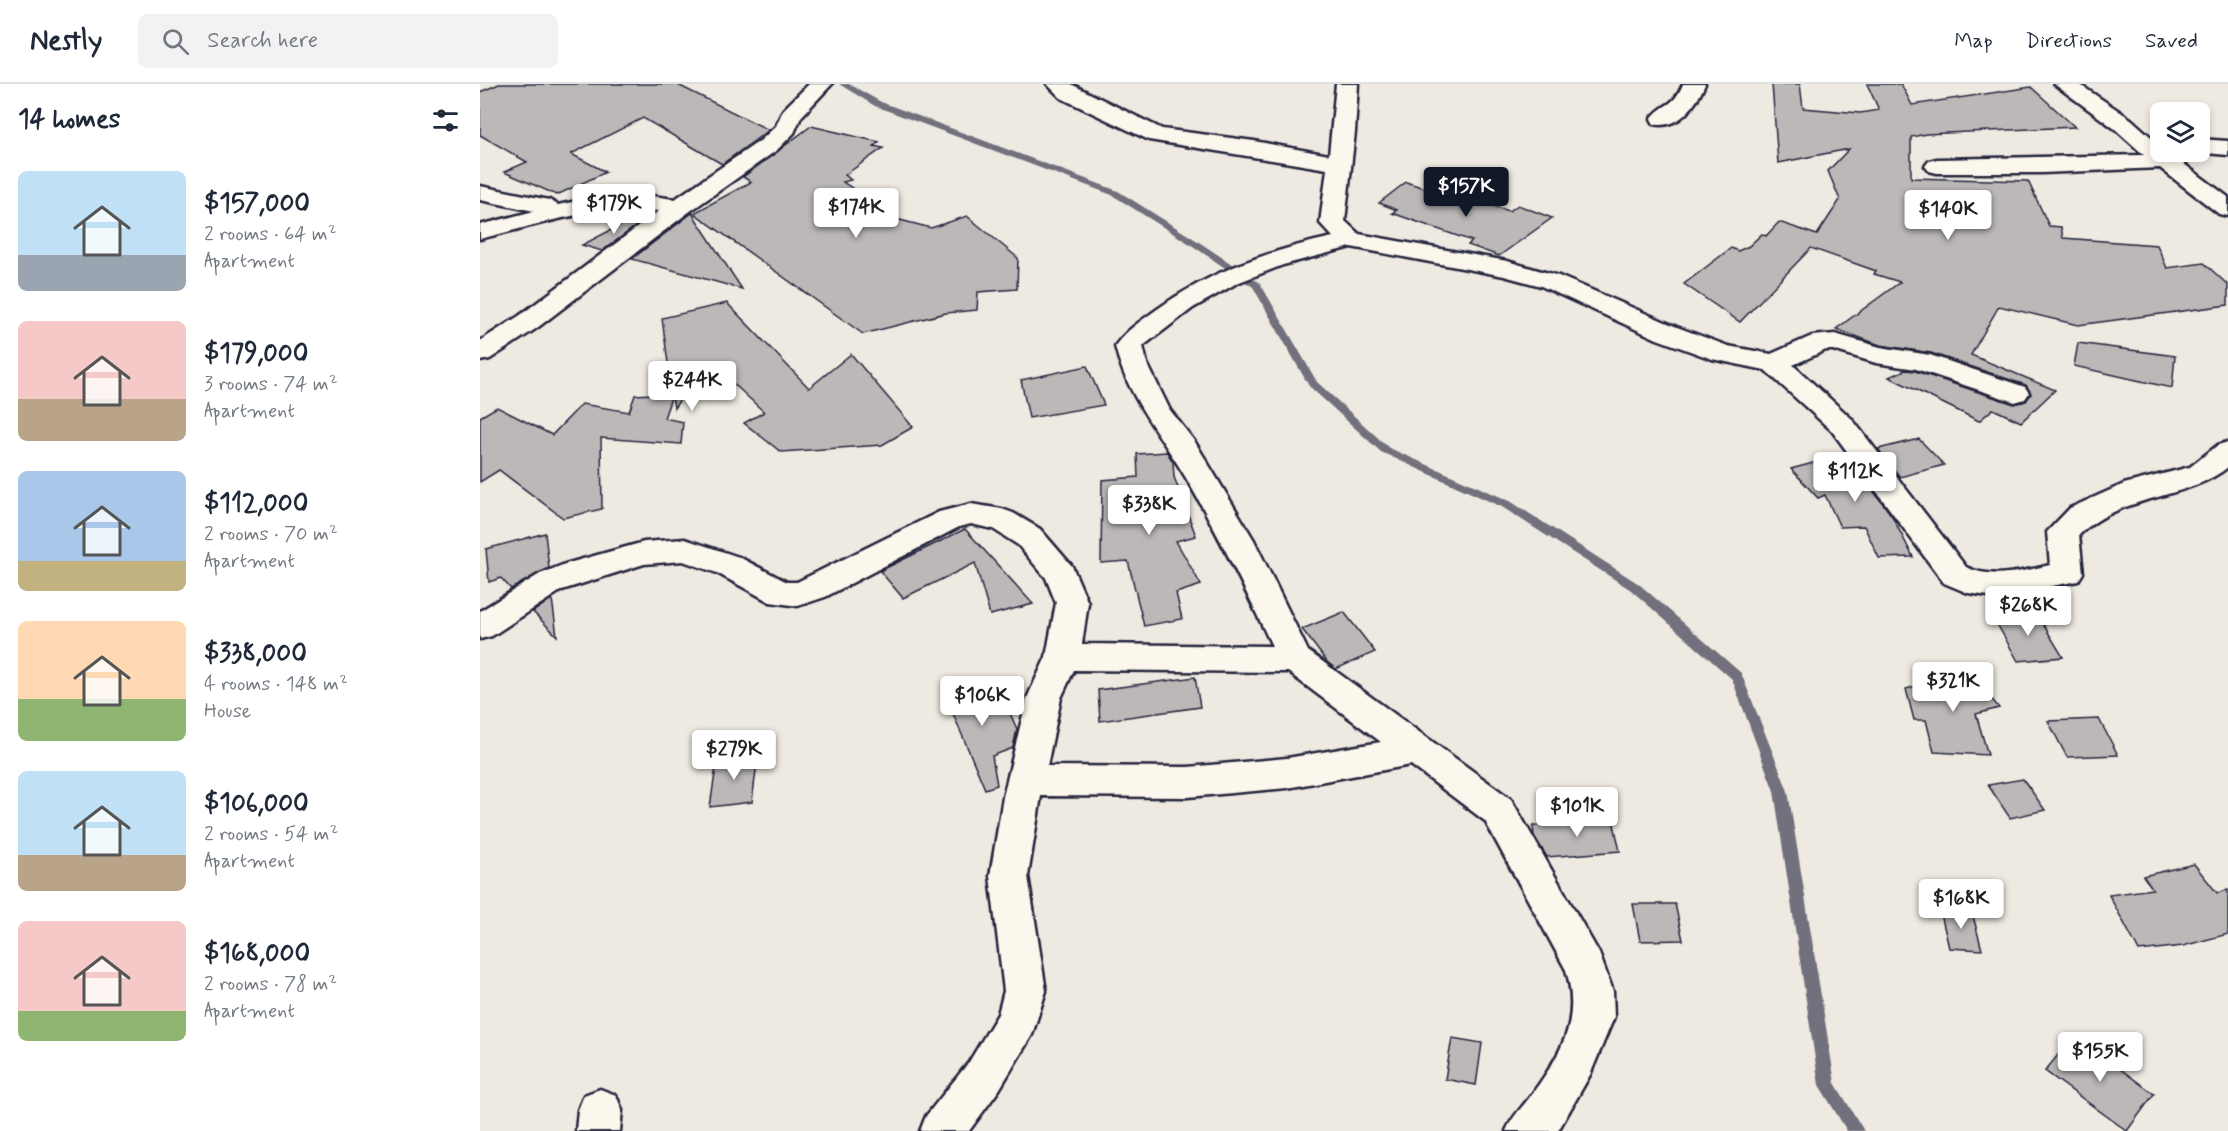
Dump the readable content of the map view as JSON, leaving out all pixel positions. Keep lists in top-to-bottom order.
{
  "page": {
    "header": "Nestly",
    "search": "Search here",
    "nav": ["Map", "Directions", "Saved"],
    "heading": "14 homes",
    "list": [
      {
        "name": "$157,000",
        "note": "2 rooms · 64 m² · Apartment"
      },
      {
        "name": "$179,000",
        "note": "3 rooms · 74 m² · Apartment"
      },
      {
        "name": "$112,000",
        "note": "2 rooms · 70 m² · Apartment"
      },
      {
        "name": "$338,000",
        "note": "4 rooms · 148 m² · House"
      },
      {
        "name": "$106,000",
        "note": "2 rooms · 54 m² · Apartment"
      },
      {
        "name": "$168,000",
        "note": "2 rooms · 78 m² · Apartment"
      }
    ],
    "price": [
      "$157K",
      "$179K",
      "$174K",
      "$140K",
      "$244K",
      "$112K",
      "$338K",
      "$268K",
      "$321K",
      "$106K",
      "$279K",
      "$101K",
      "$168K",
      "$155K"
    ]
  }
}
